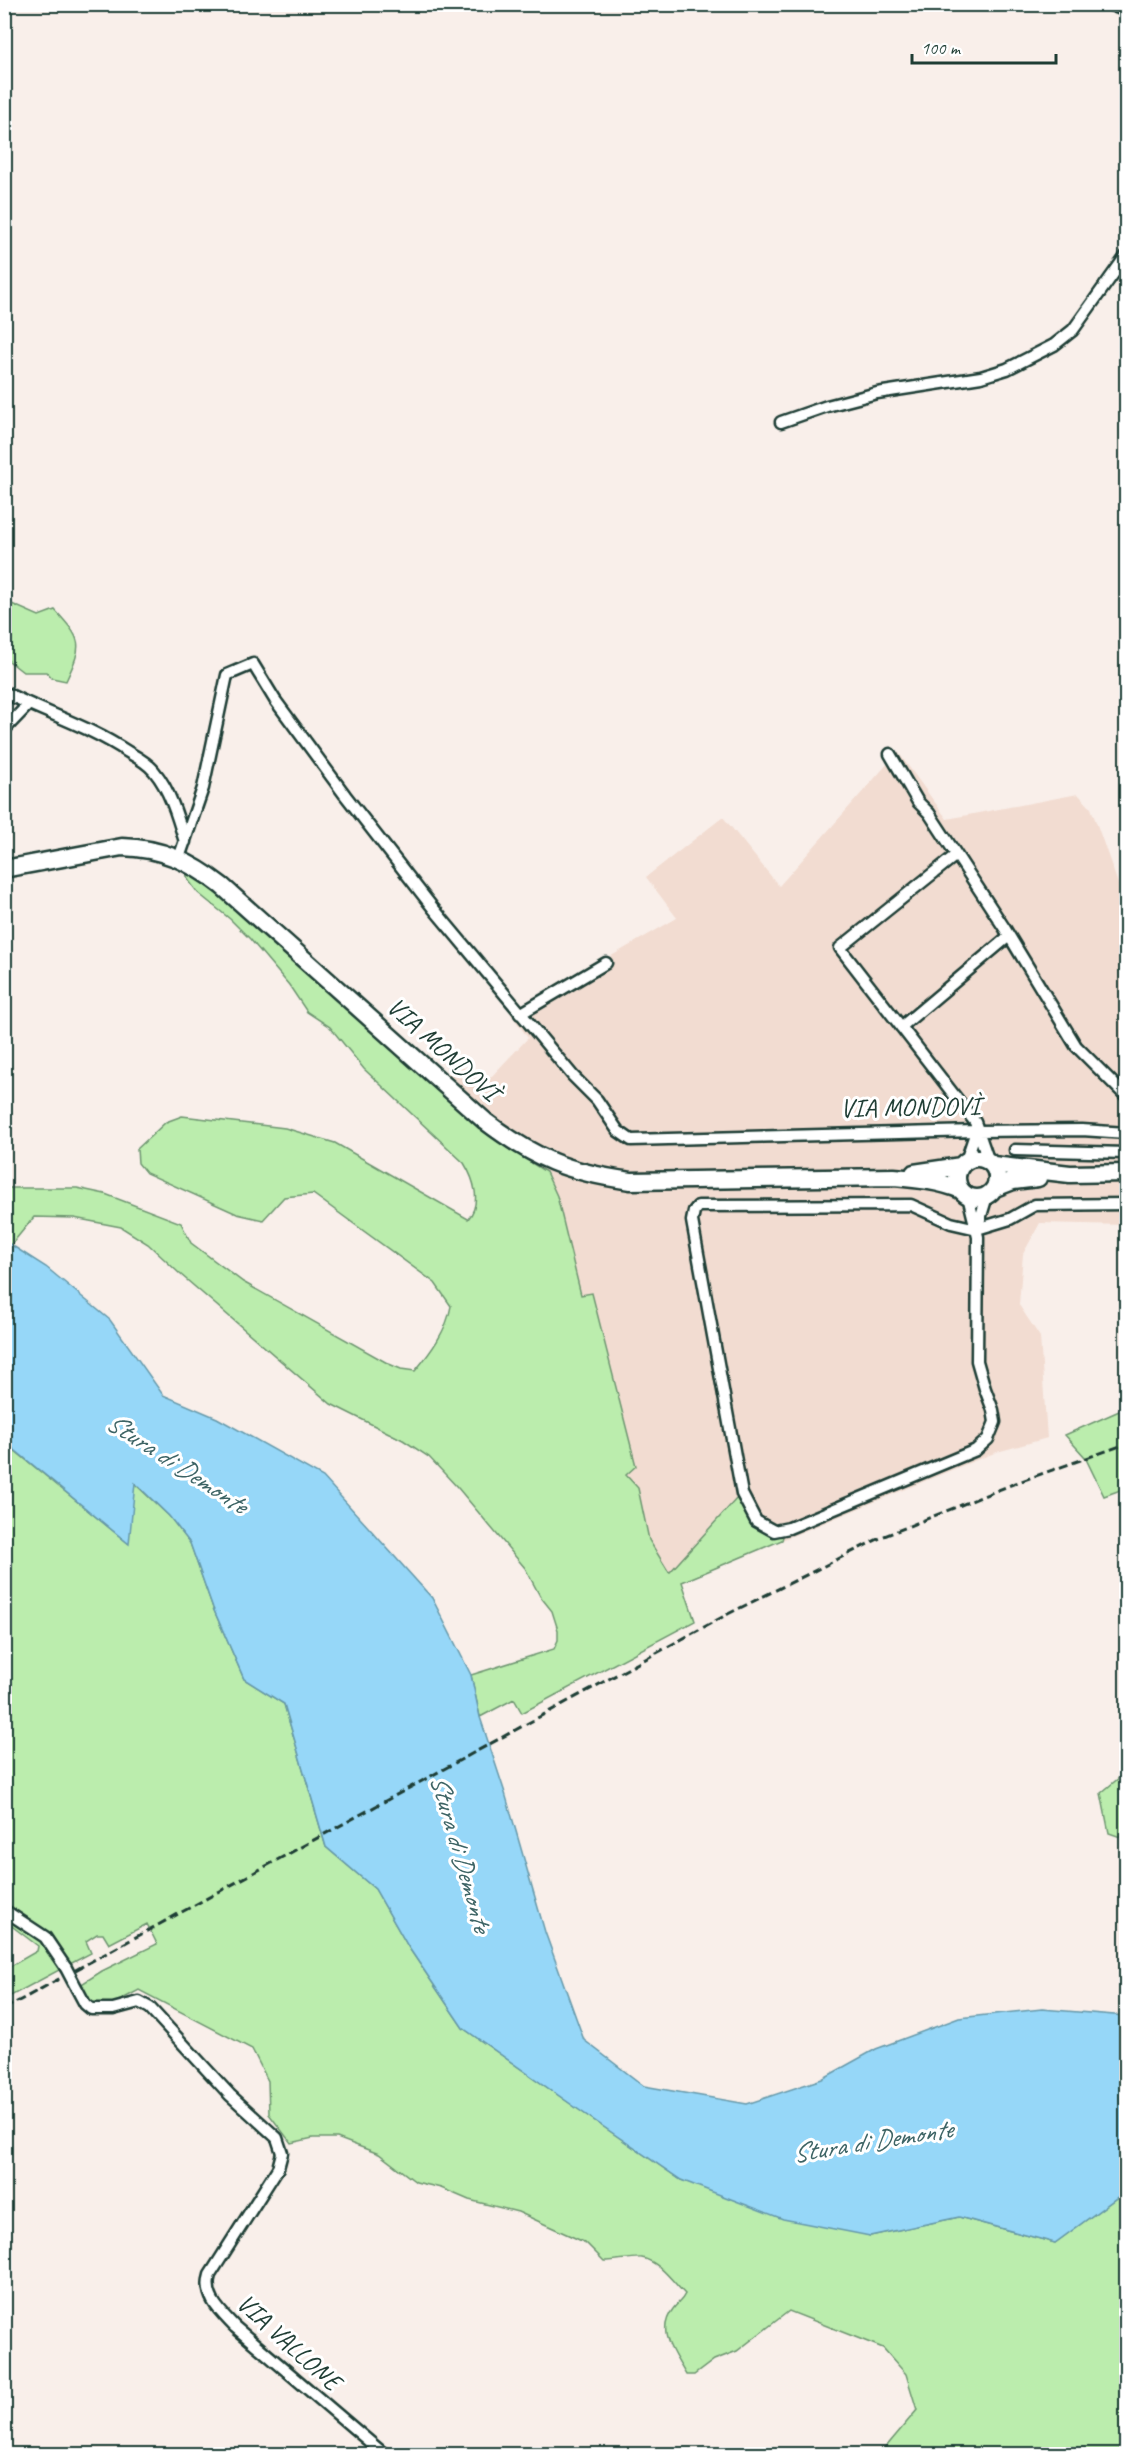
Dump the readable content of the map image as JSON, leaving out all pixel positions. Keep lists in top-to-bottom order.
{
  "streets": {
    "main road": ["VIA MONDOVÌ"],
    "street": ["VIA VALLONE"]
  },
  "water": ["Stura di Demonte"],
  "scale_bar": "100 m"
}
